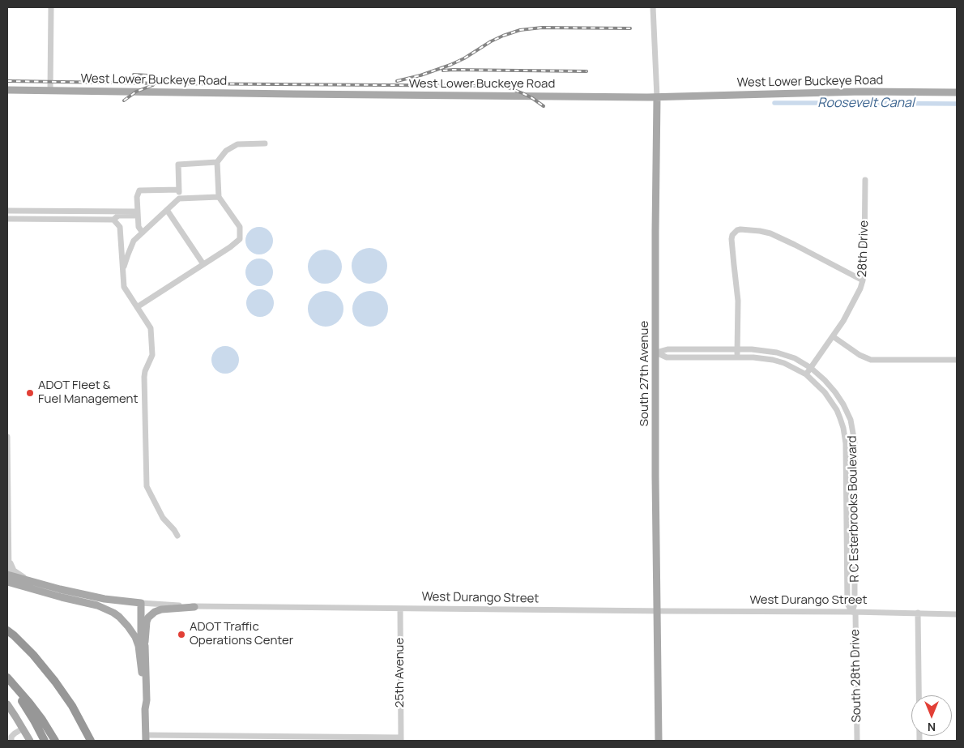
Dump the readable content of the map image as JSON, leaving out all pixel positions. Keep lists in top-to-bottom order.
{
  "streets": {
    "main road": ["West Lower Buckeye Road", "South 27th Avenue", "West Durango Street"],
    "street": [
      "28th Drive",
      "R C Esterbrooks Boulevard",
      "25th Avenue",
      "South 28th Drive"
    ]
  },
  "crossings": [
    ["West Lower Buckeye Road", "South 27th Avenue"],
    ["28th Drive", "R C Esterbrooks Boulevard"],
    ["South 27th Avenue", "R C Esterbrooks Boulevard"],
    ["South 27th Avenue", "West Durango Street"],
    ["R C Esterbrooks Boulevard", "West Durango Street"],
    ["R C Esterbrooks Boulevard", "South 28th Drive"],
    ["West Durango Street", "25th Avenue"],
    ["West Durango Street", "South 28th Drive"]
  ],
  "water": ["Roosevelt Canal"],
  "places": ["ADOT Fleet & Fuel Management", "ADOT Traffic Operations Center"],
  "north": "bottom"
}
